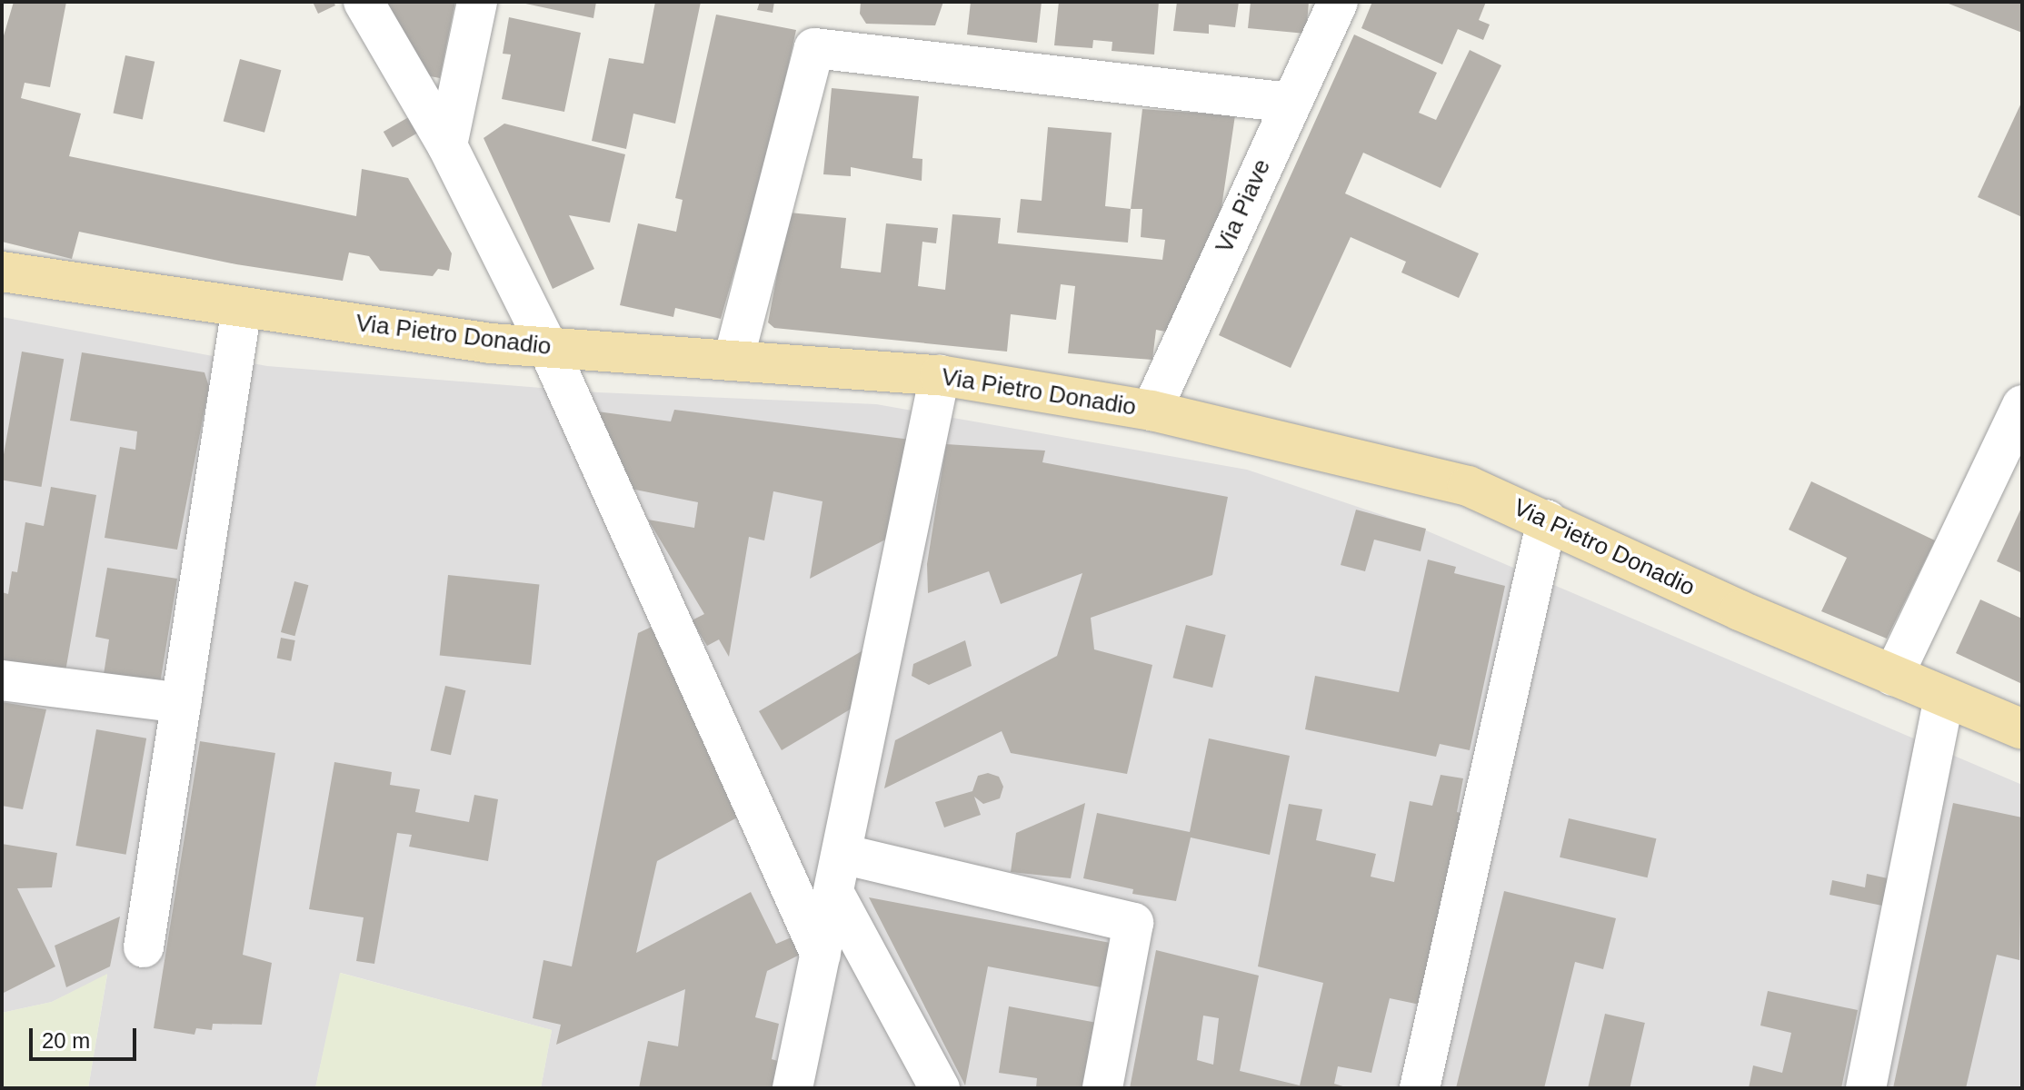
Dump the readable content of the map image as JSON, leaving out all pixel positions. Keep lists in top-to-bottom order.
{
  "streets": {
    "main road": ["Via Pietro Donadio"],
    "street": ["Via Piave"]
  },
  "crossings": [
    ["Via Piave", "Via Pietro Donadio"]
  ],
  "scale_bar": "20 m"
}
